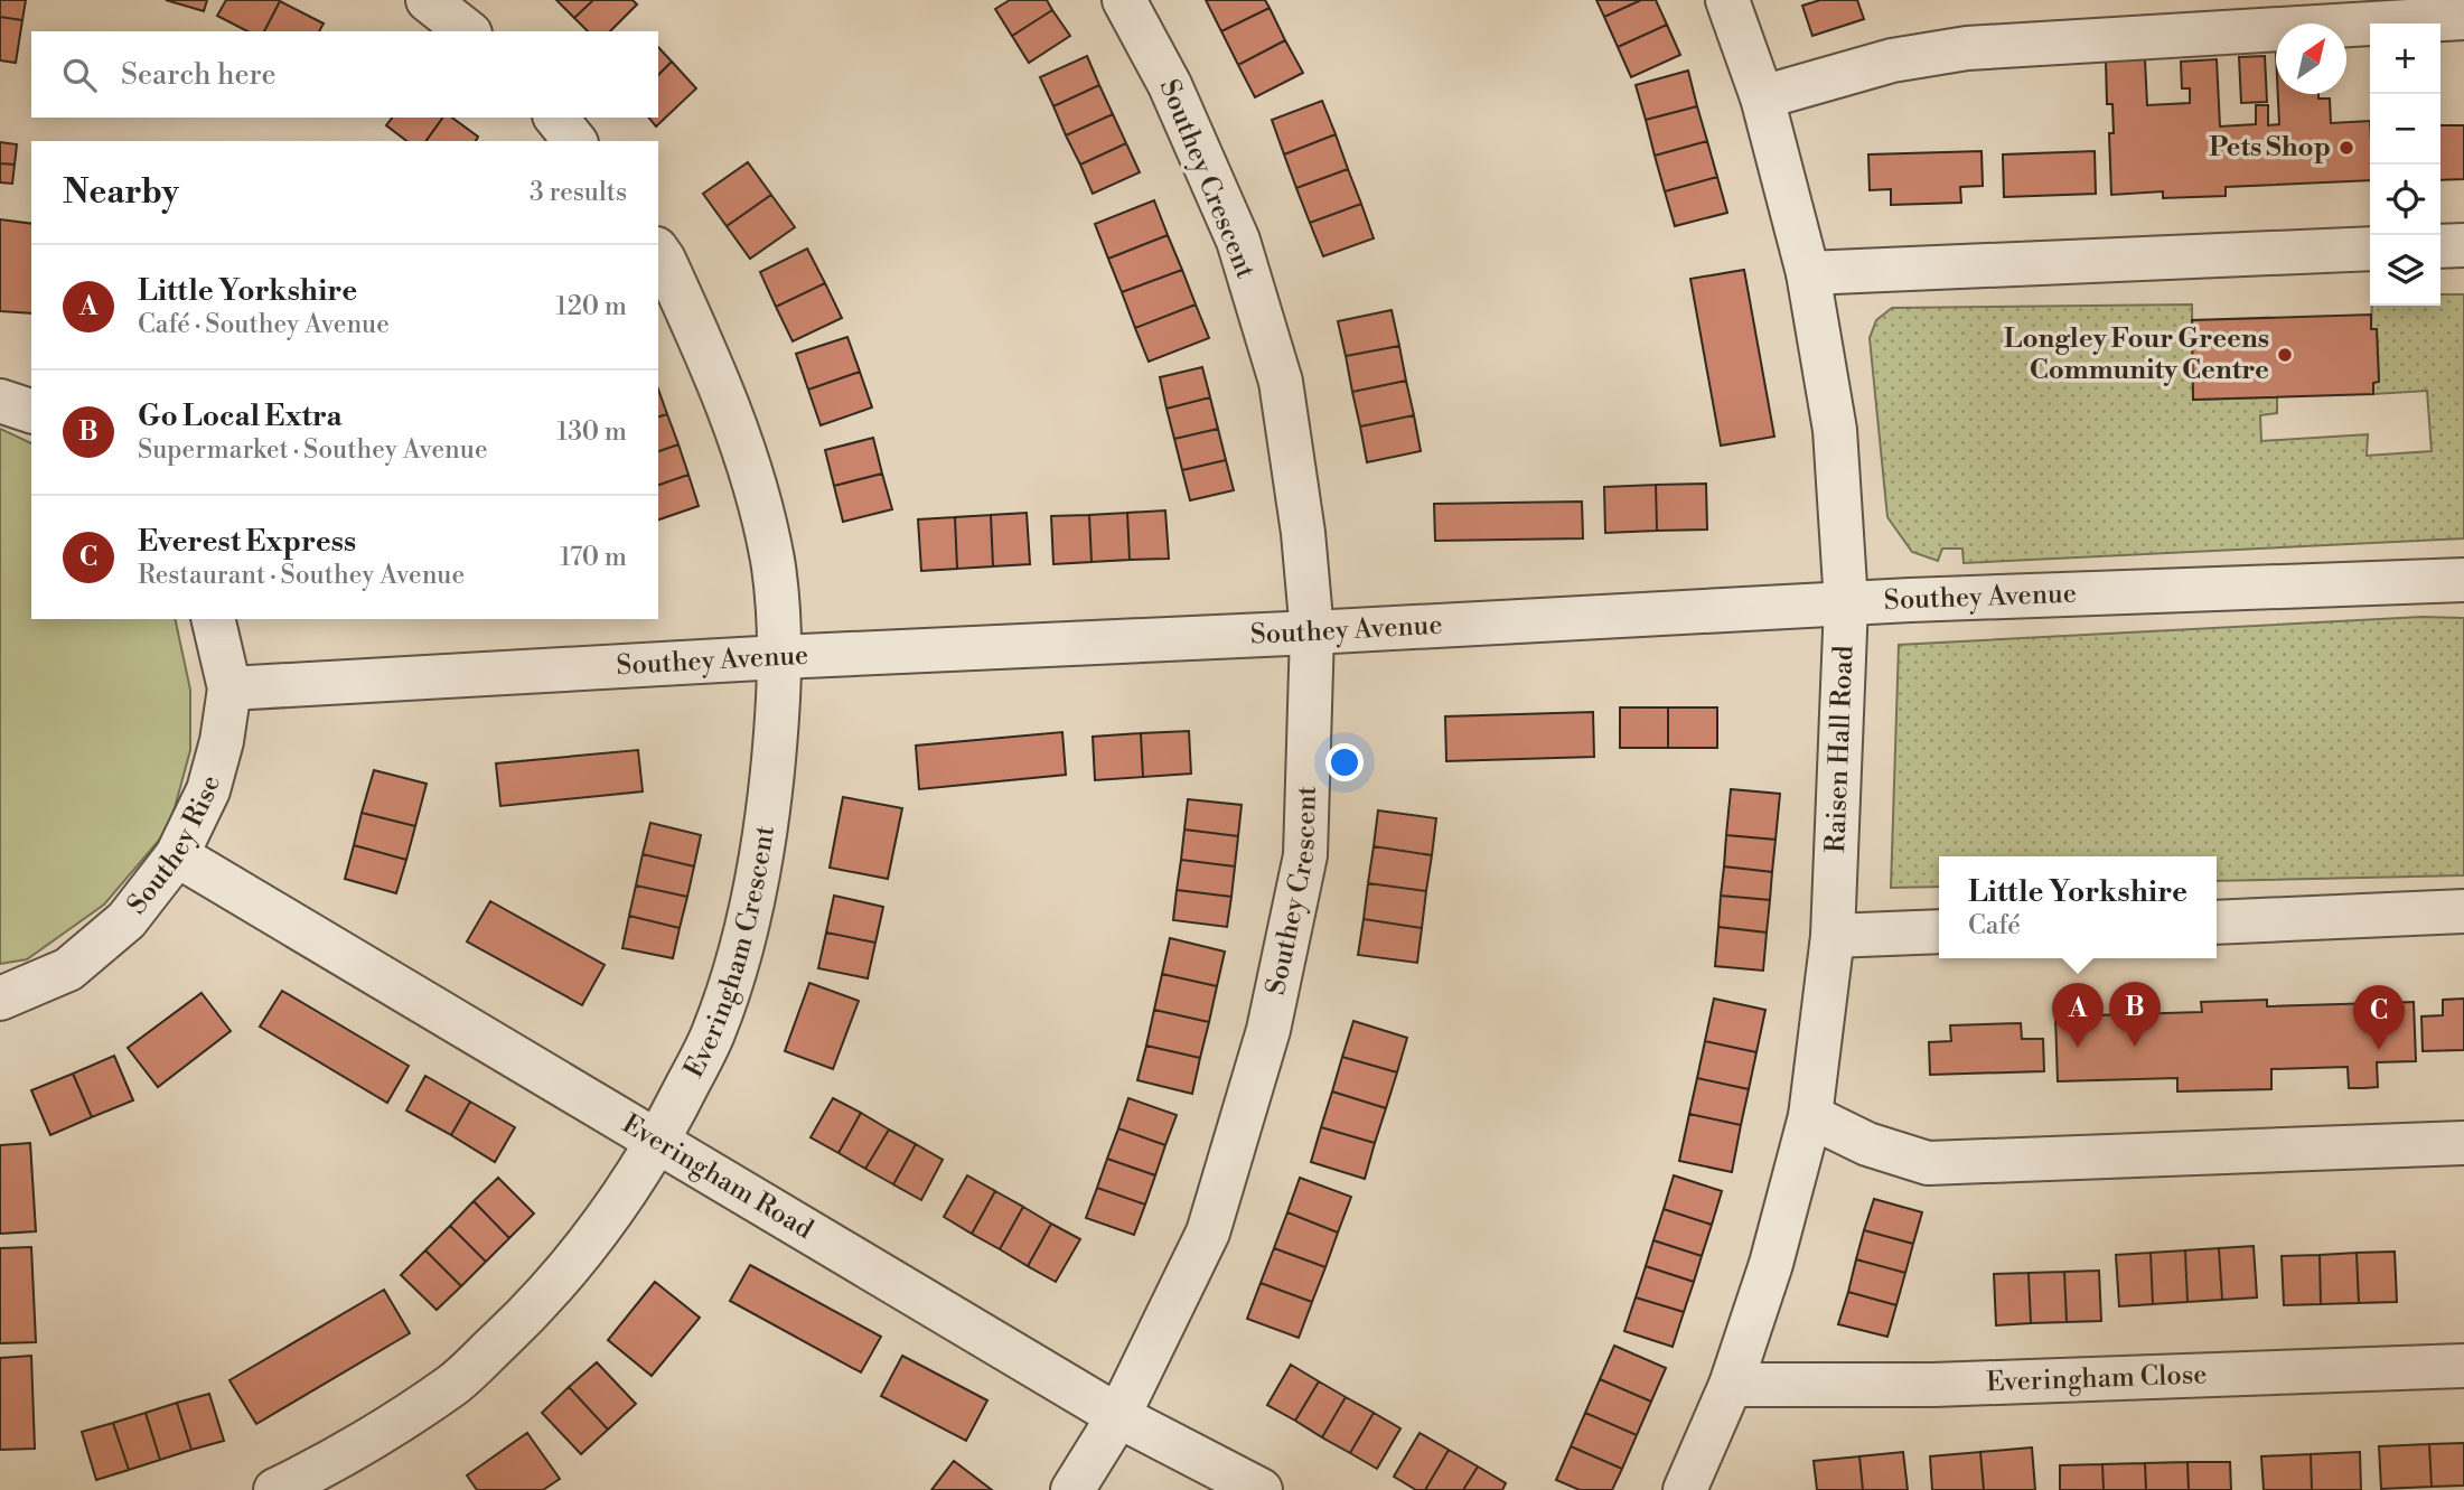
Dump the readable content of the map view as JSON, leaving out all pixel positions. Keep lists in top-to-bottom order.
{
  "streets": {
    "street": [
      "Southey Crescent",
      "Southey Avenue",
      "Raisen Hall Road",
      "Southey Rise",
      "Everingham Crescent",
      "Everingham Road",
      "Everingham Close"
    ]
  },
  "crossings": [
    ["Southey Crescent", "Southey Avenue"],
    ["Southey Crescent", "Everingham Road"],
    ["Southey Avenue", "Raisen Hall Road"],
    ["Southey Avenue", "Southey Rise"],
    ["Southey Avenue", "Everingham Crescent"],
    ["Raisen Hall Road", "Everingham Close"],
    ["Southey Rise", "Everingham Road"],
    ["Everingham Crescent", "Everingham Road"]
  ],
  "places": ["Pets Shop", "Longley Four Greens Community Centre"],
  "north": "top right",
  "page": {
    "map_buttons": ["+", "−"],
    "search": "Search here",
    "heading": ["Nearby", "3 results"],
    "list": [
      {
        "mark": "A",
        "name": "Little Yorkshire",
        "note": "Café · Southey Avenue",
        "value": "120 m"
      },
      {
        "mark": "B",
        "name": "Go Local Extra",
        "note": "Supermarket · Southey Avenue",
        "value": "130 m"
      },
      {
        "mark": "C",
        "name": "Everest Express",
        "note": "Restaurant · Southey Avenue",
        "value": "170 m"
      }
    ],
    "popup": ["Little Yorkshire", "Café"],
    "pins": ["B", "A", "C"]
  }
}
